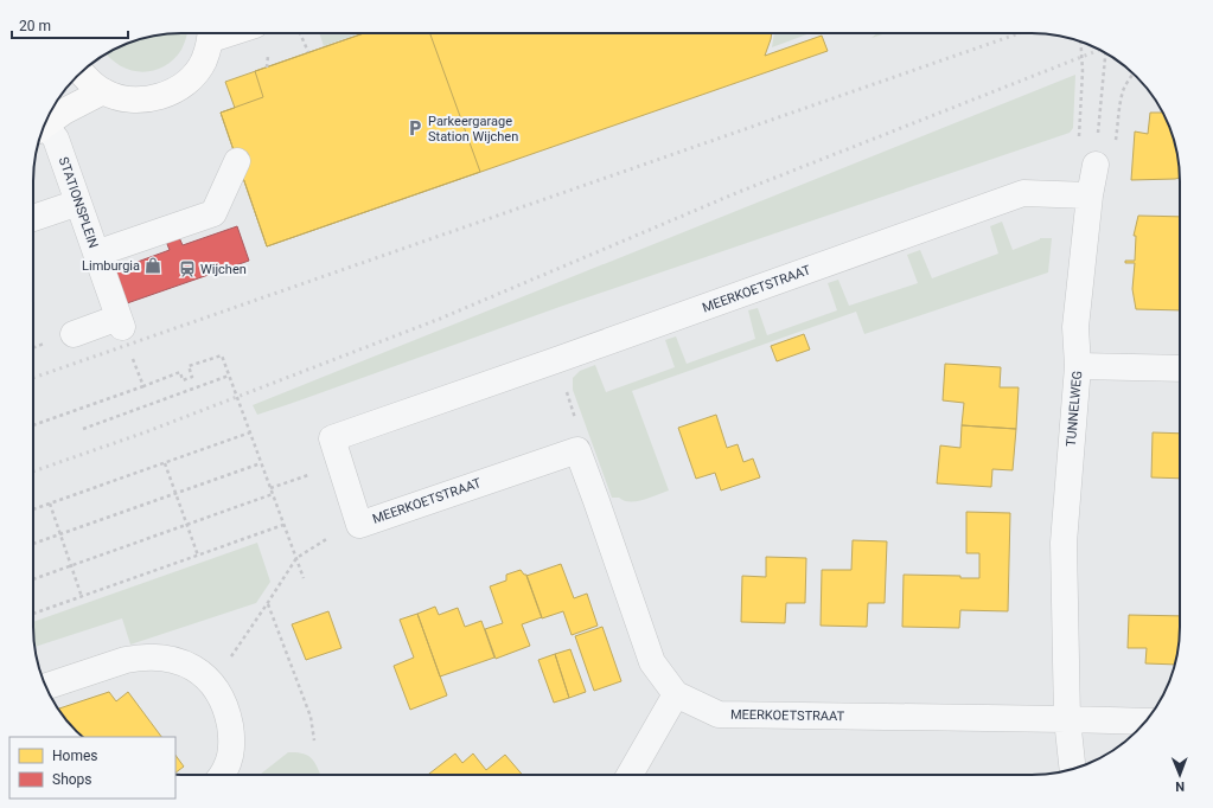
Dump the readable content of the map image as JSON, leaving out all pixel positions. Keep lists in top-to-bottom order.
{
  "streets": {
    "street": ["STATIONSPLEIN", "MEERKOETSTRAAT", "TUNNELWEG"]
  },
  "crossings": [
    ["MEERKOETSTRAAT", "TUNNELWEG"]
  ],
  "places": {
    "parking": ["Parkeergarage Station Wijchen"],
    "shop": ["Limburgia"],
    "station": ["Wijchen"]
  },
  "legend": ["Homes", "Shops"],
  "scale_bar": "20 m",
  "north": "bottom"
}
